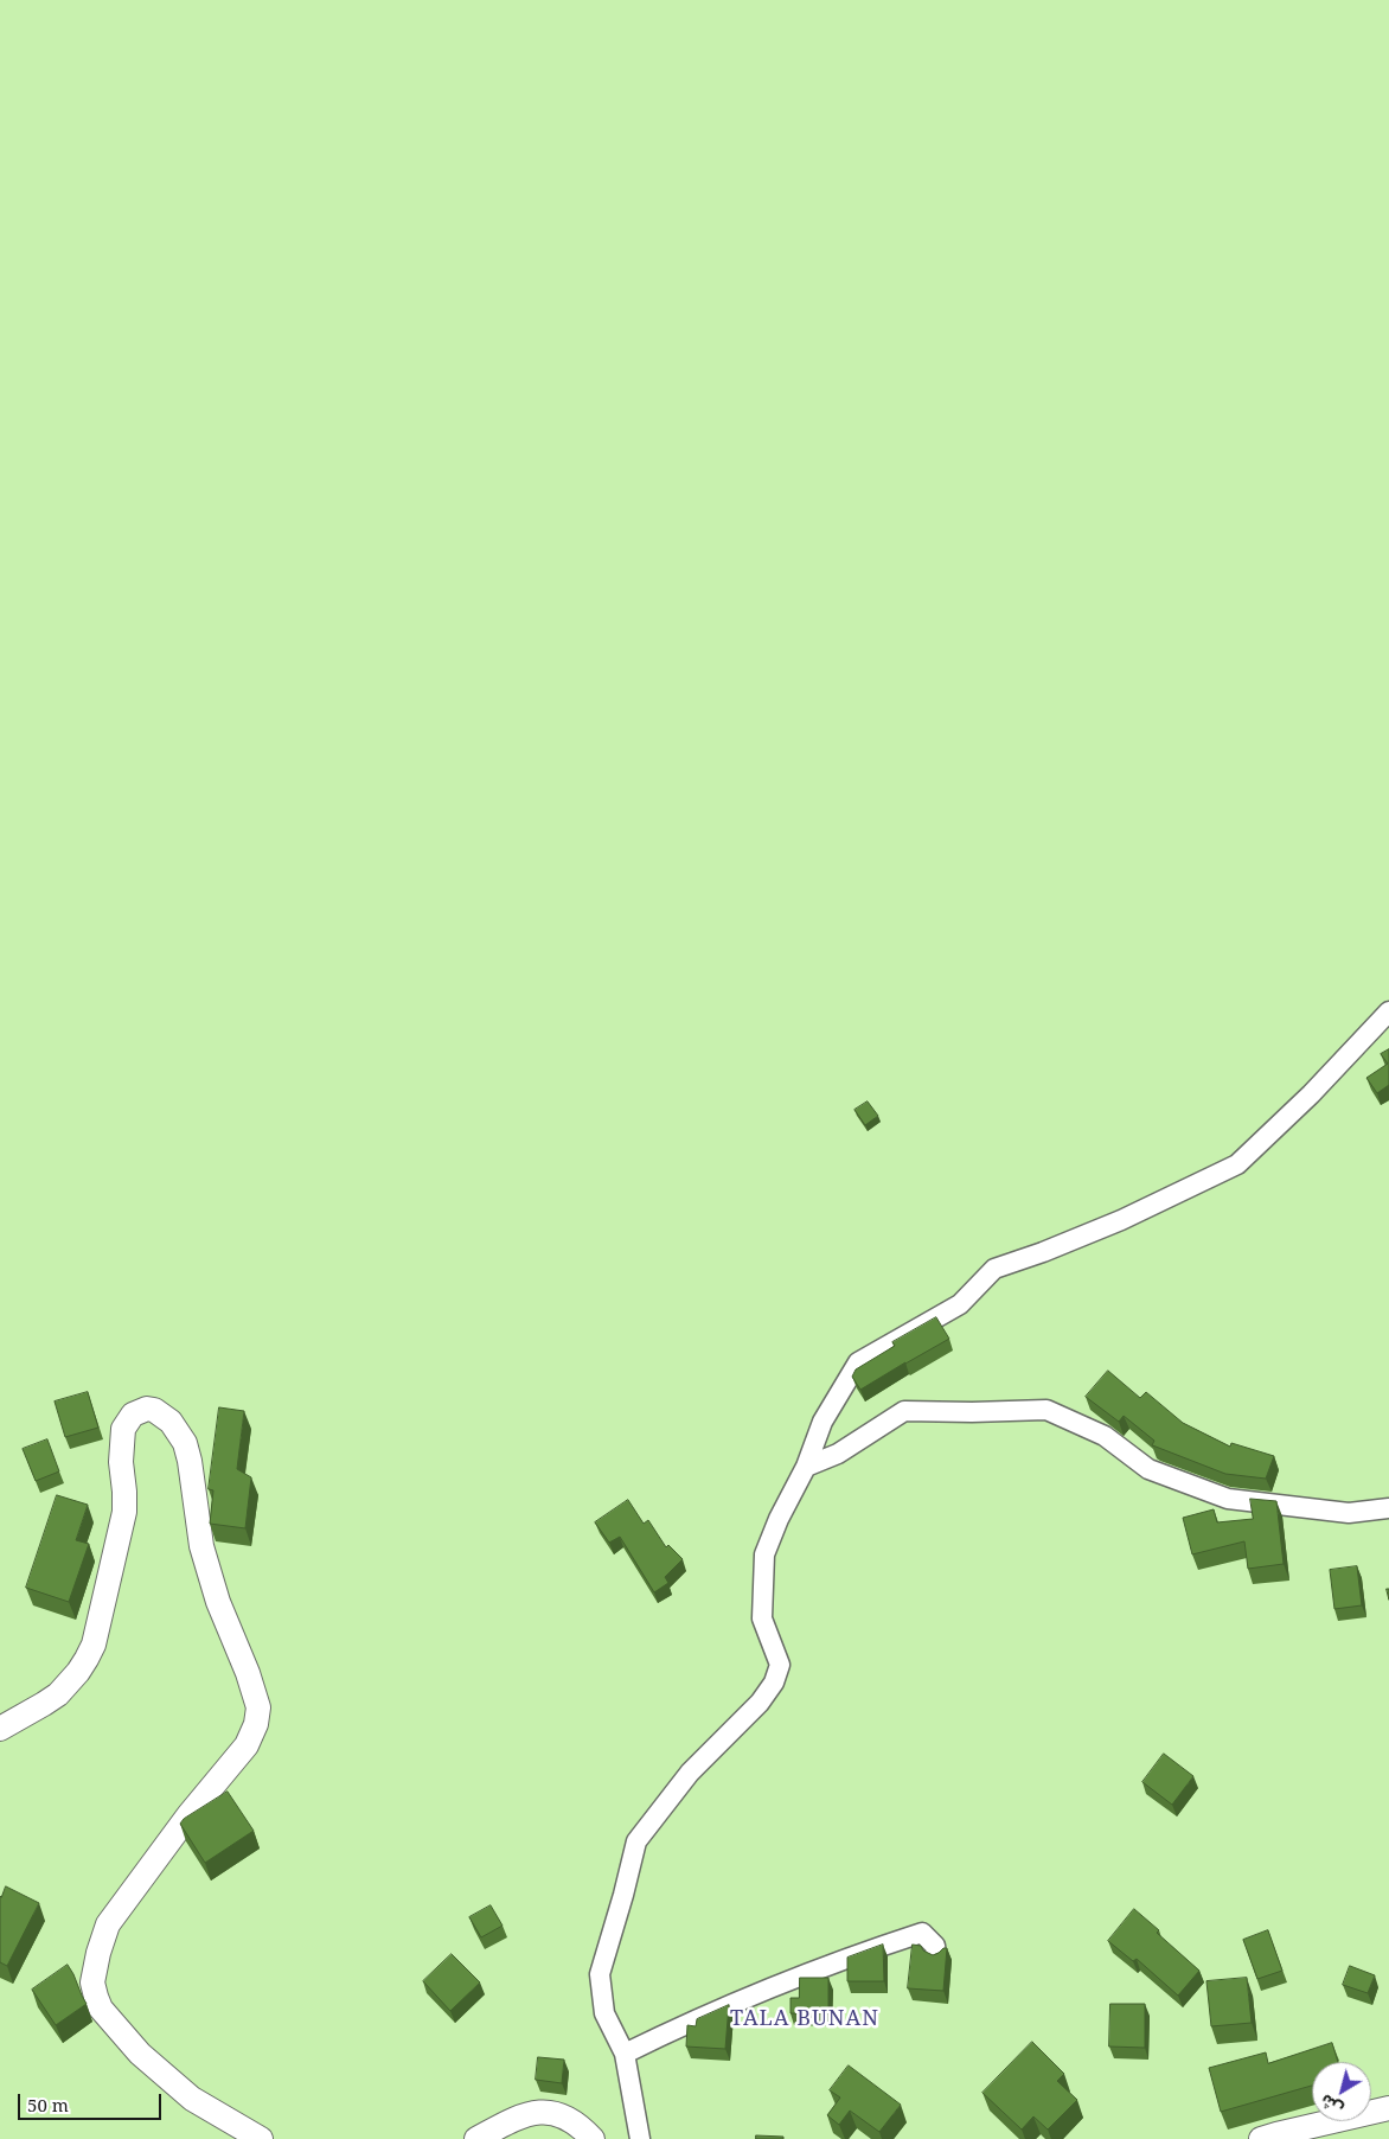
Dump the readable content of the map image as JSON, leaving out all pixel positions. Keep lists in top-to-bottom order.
{
  "districts": ["TALA BUNAN"],
  "scale_bar": "50 m",
  "north": "bottom left"
}
